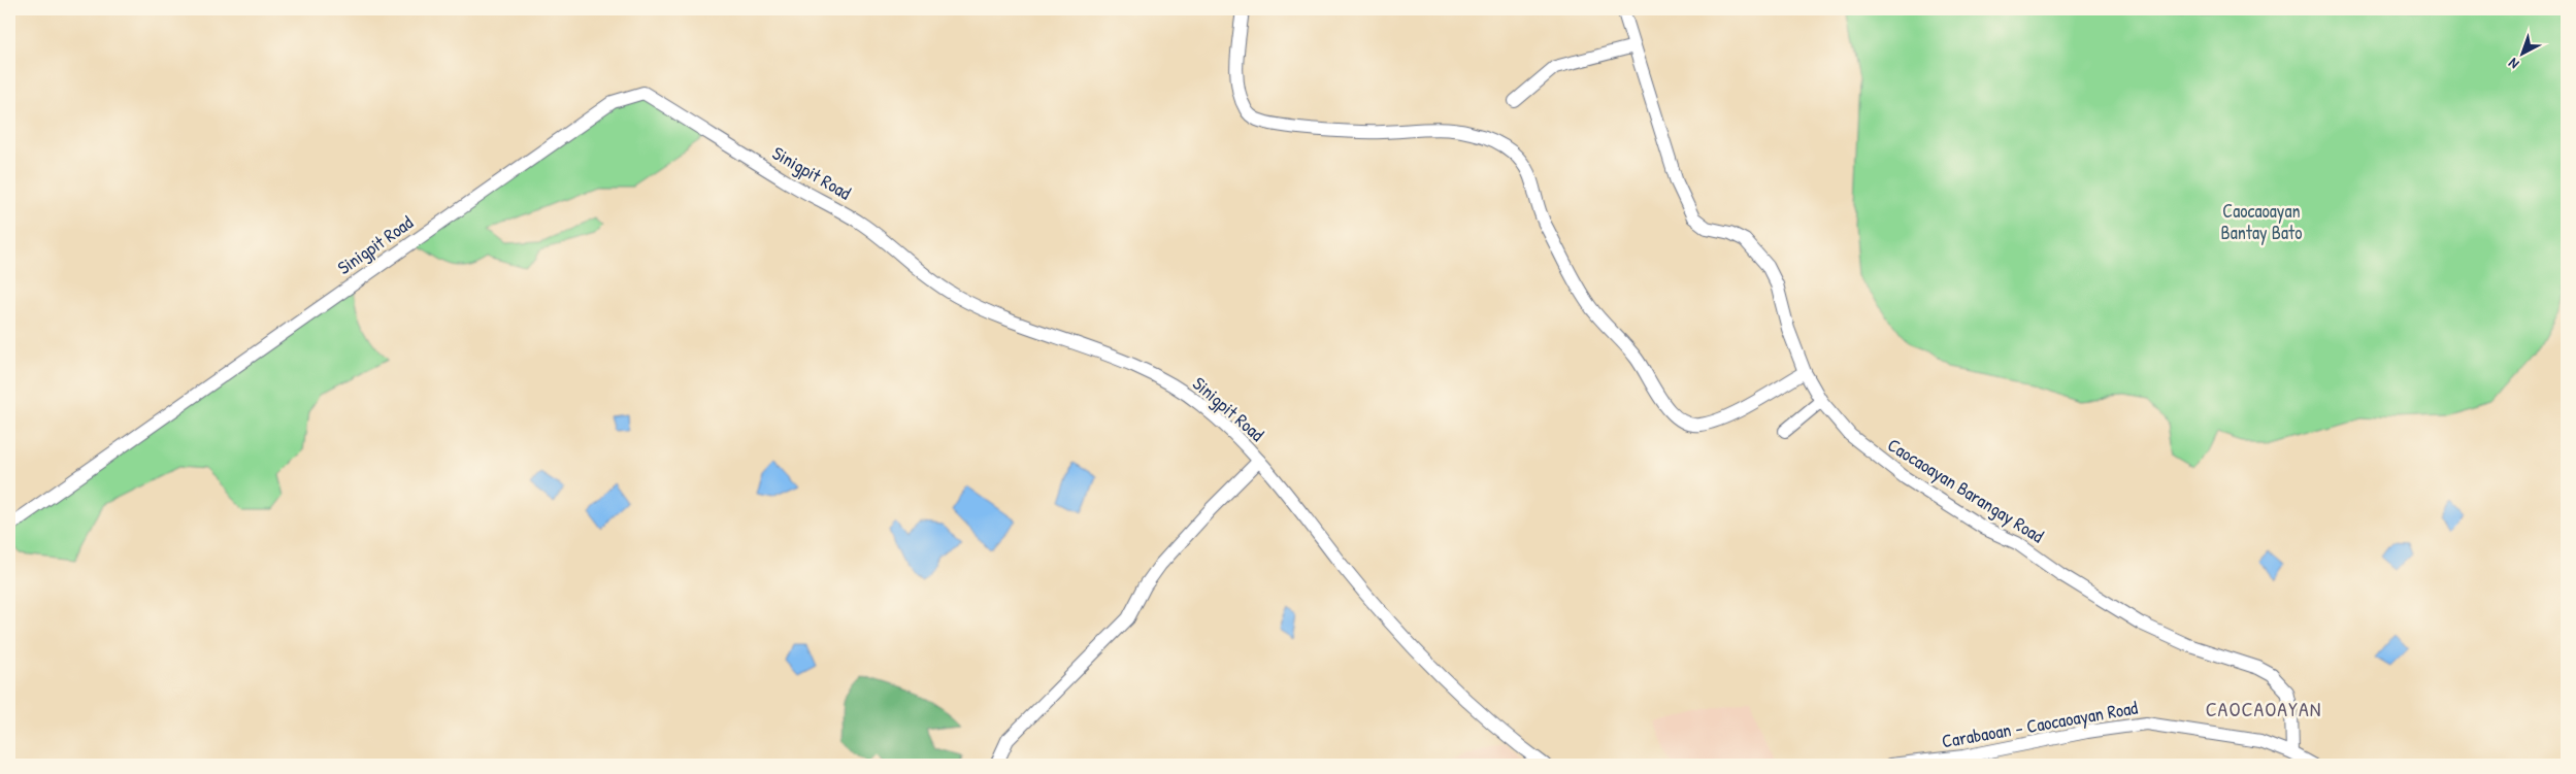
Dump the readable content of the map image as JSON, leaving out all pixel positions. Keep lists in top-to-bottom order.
{
  "streets": {
    "street": ["Sinigpit Road", "Caocaoayan Barangay Road", "Carabaoan - Caocaoayan Road"]
  },
  "crossings": [
    ["Caocaoayan Barangay Road", "Carabaoan - Caocaoayan Road"]
  ],
  "districts": ["CAOCAOAYAN"],
  "parks": ["Caocaoayan Bantay Bato"],
  "north": "bottom left"
}
